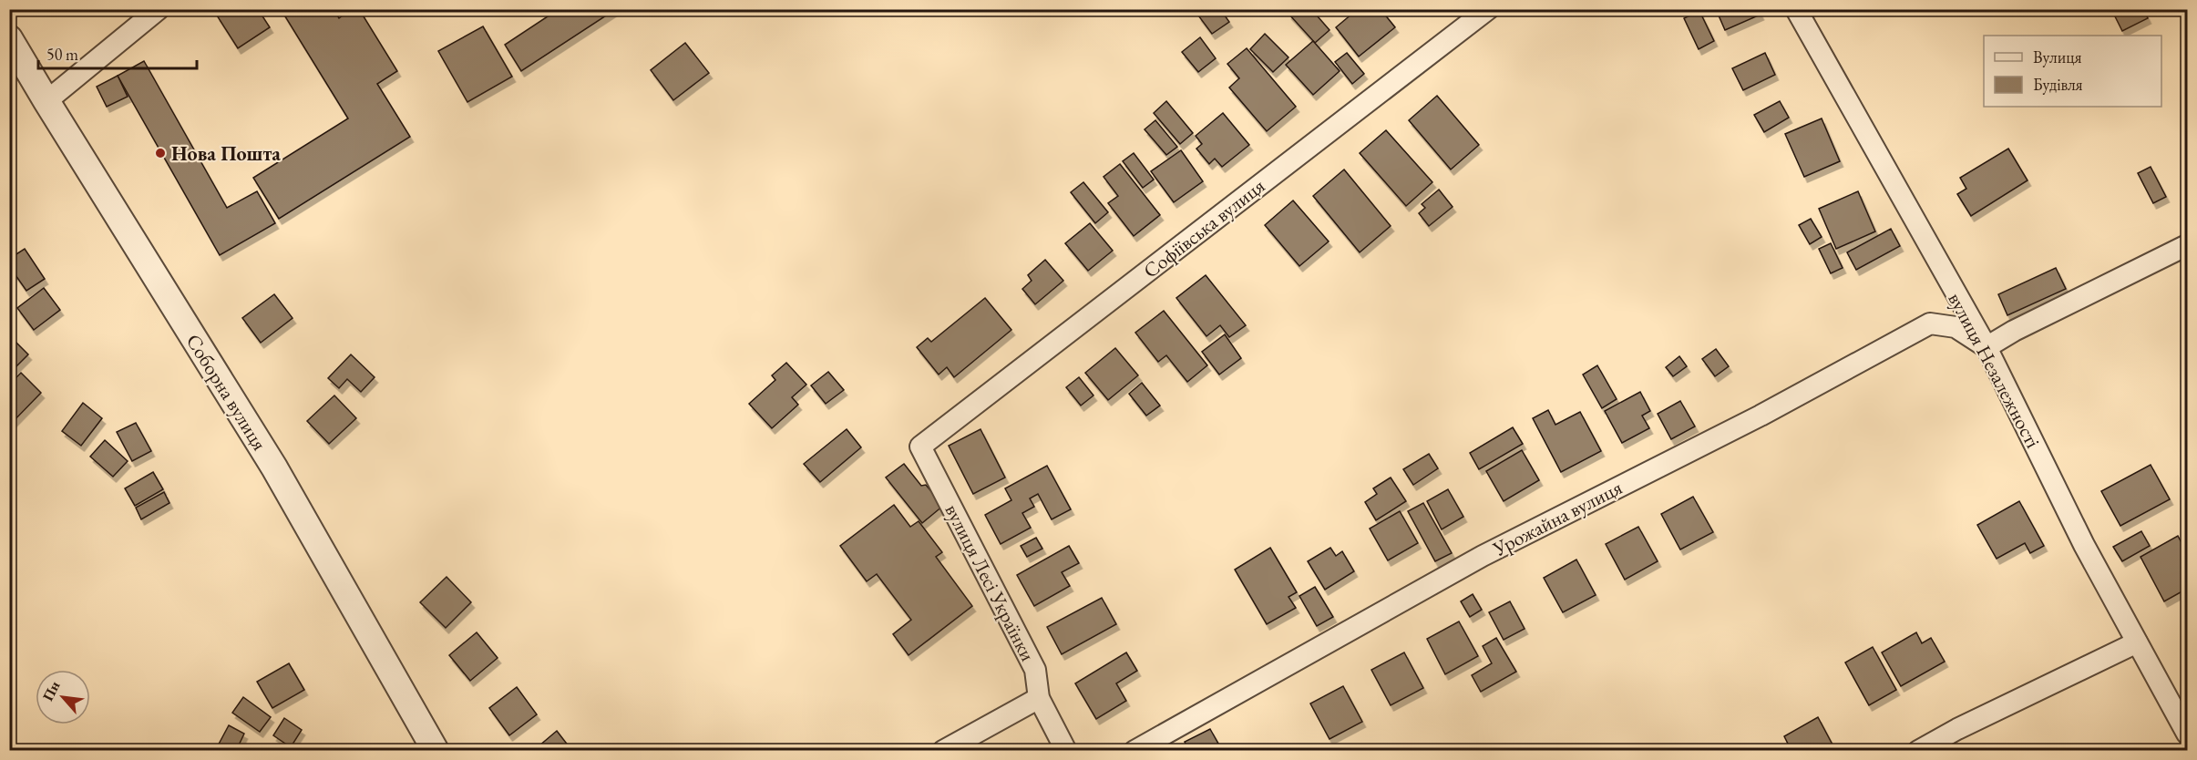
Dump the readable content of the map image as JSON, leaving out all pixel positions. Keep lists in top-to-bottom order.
{
  "streets": {
    "street": [
      "Софіївська вулиця",
      "вулиця Незалежності",
      "Соборна вулиця",
      "Урожайна вулиця",
      "вулиця Лесі Українки"
    ]
  },
  "crossings": [
    ["Софіївська вулиця", "вулиця Лесі Українки"],
    ["вулиця Незалежності", "Урожайна вулиця"]
  ],
  "places": ["Нова Пошта"],
  "legend": ["Вулиця", "Будівля"],
  "scale_bar": "50 m",
  "north": "top left"
}
